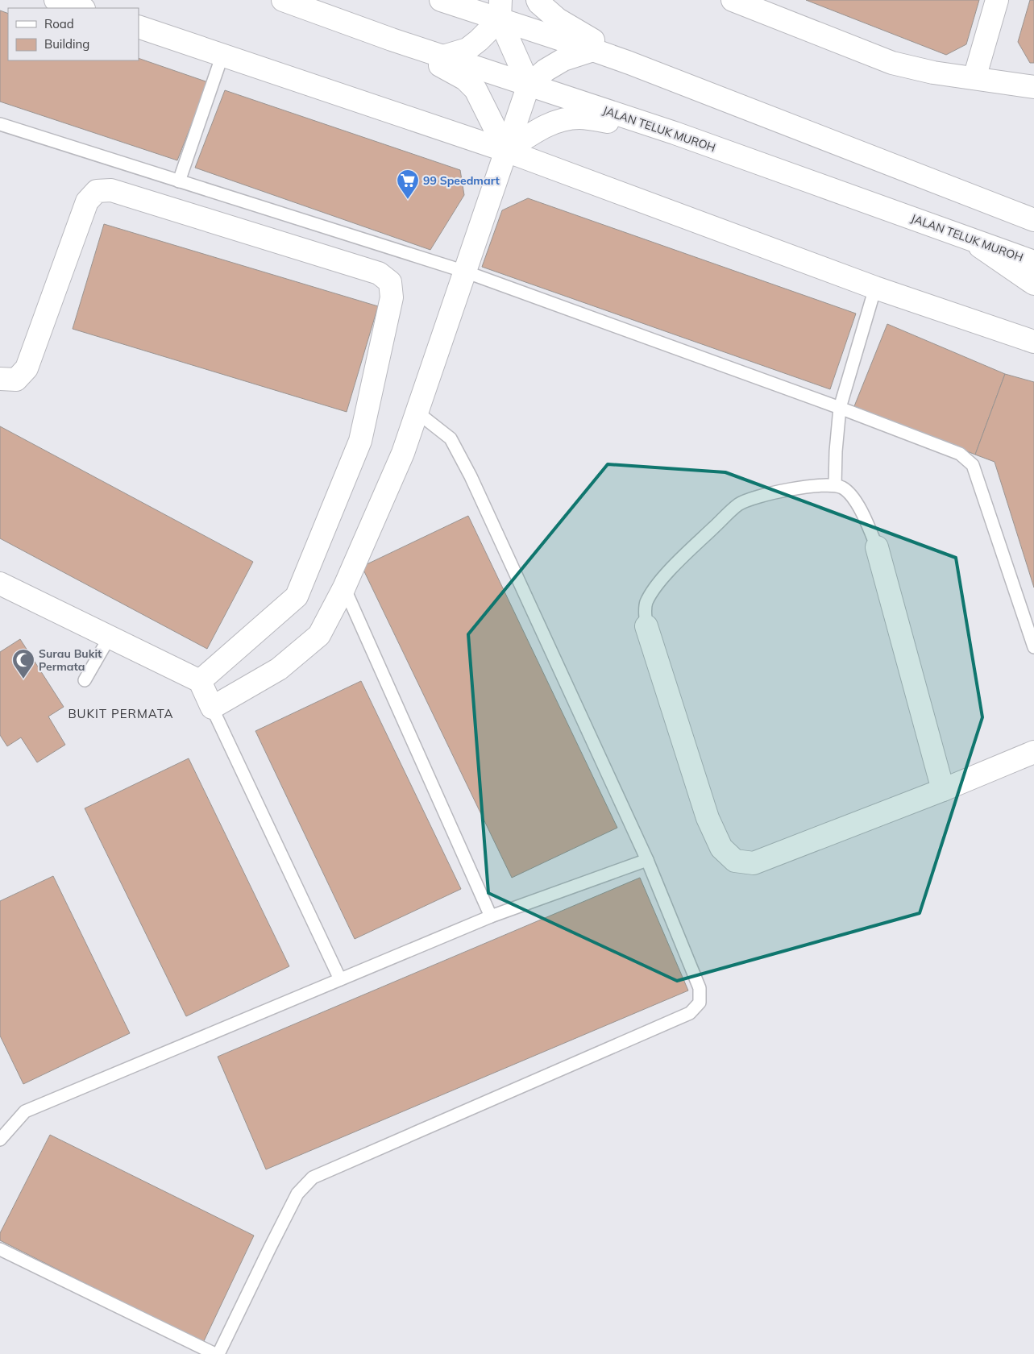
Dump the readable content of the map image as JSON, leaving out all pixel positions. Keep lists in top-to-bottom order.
{
  "streets": {
    "street": ["JALAN TELUK MUROH"]
  },
  "districts": ["BUKIT PERMATA"],
  "places": {
    "supermarket": ["99 Speedmart"],
    "mosque": ["Surau Bukit Permata"]
  },
  "legend": ["Road", "Building"]
}
